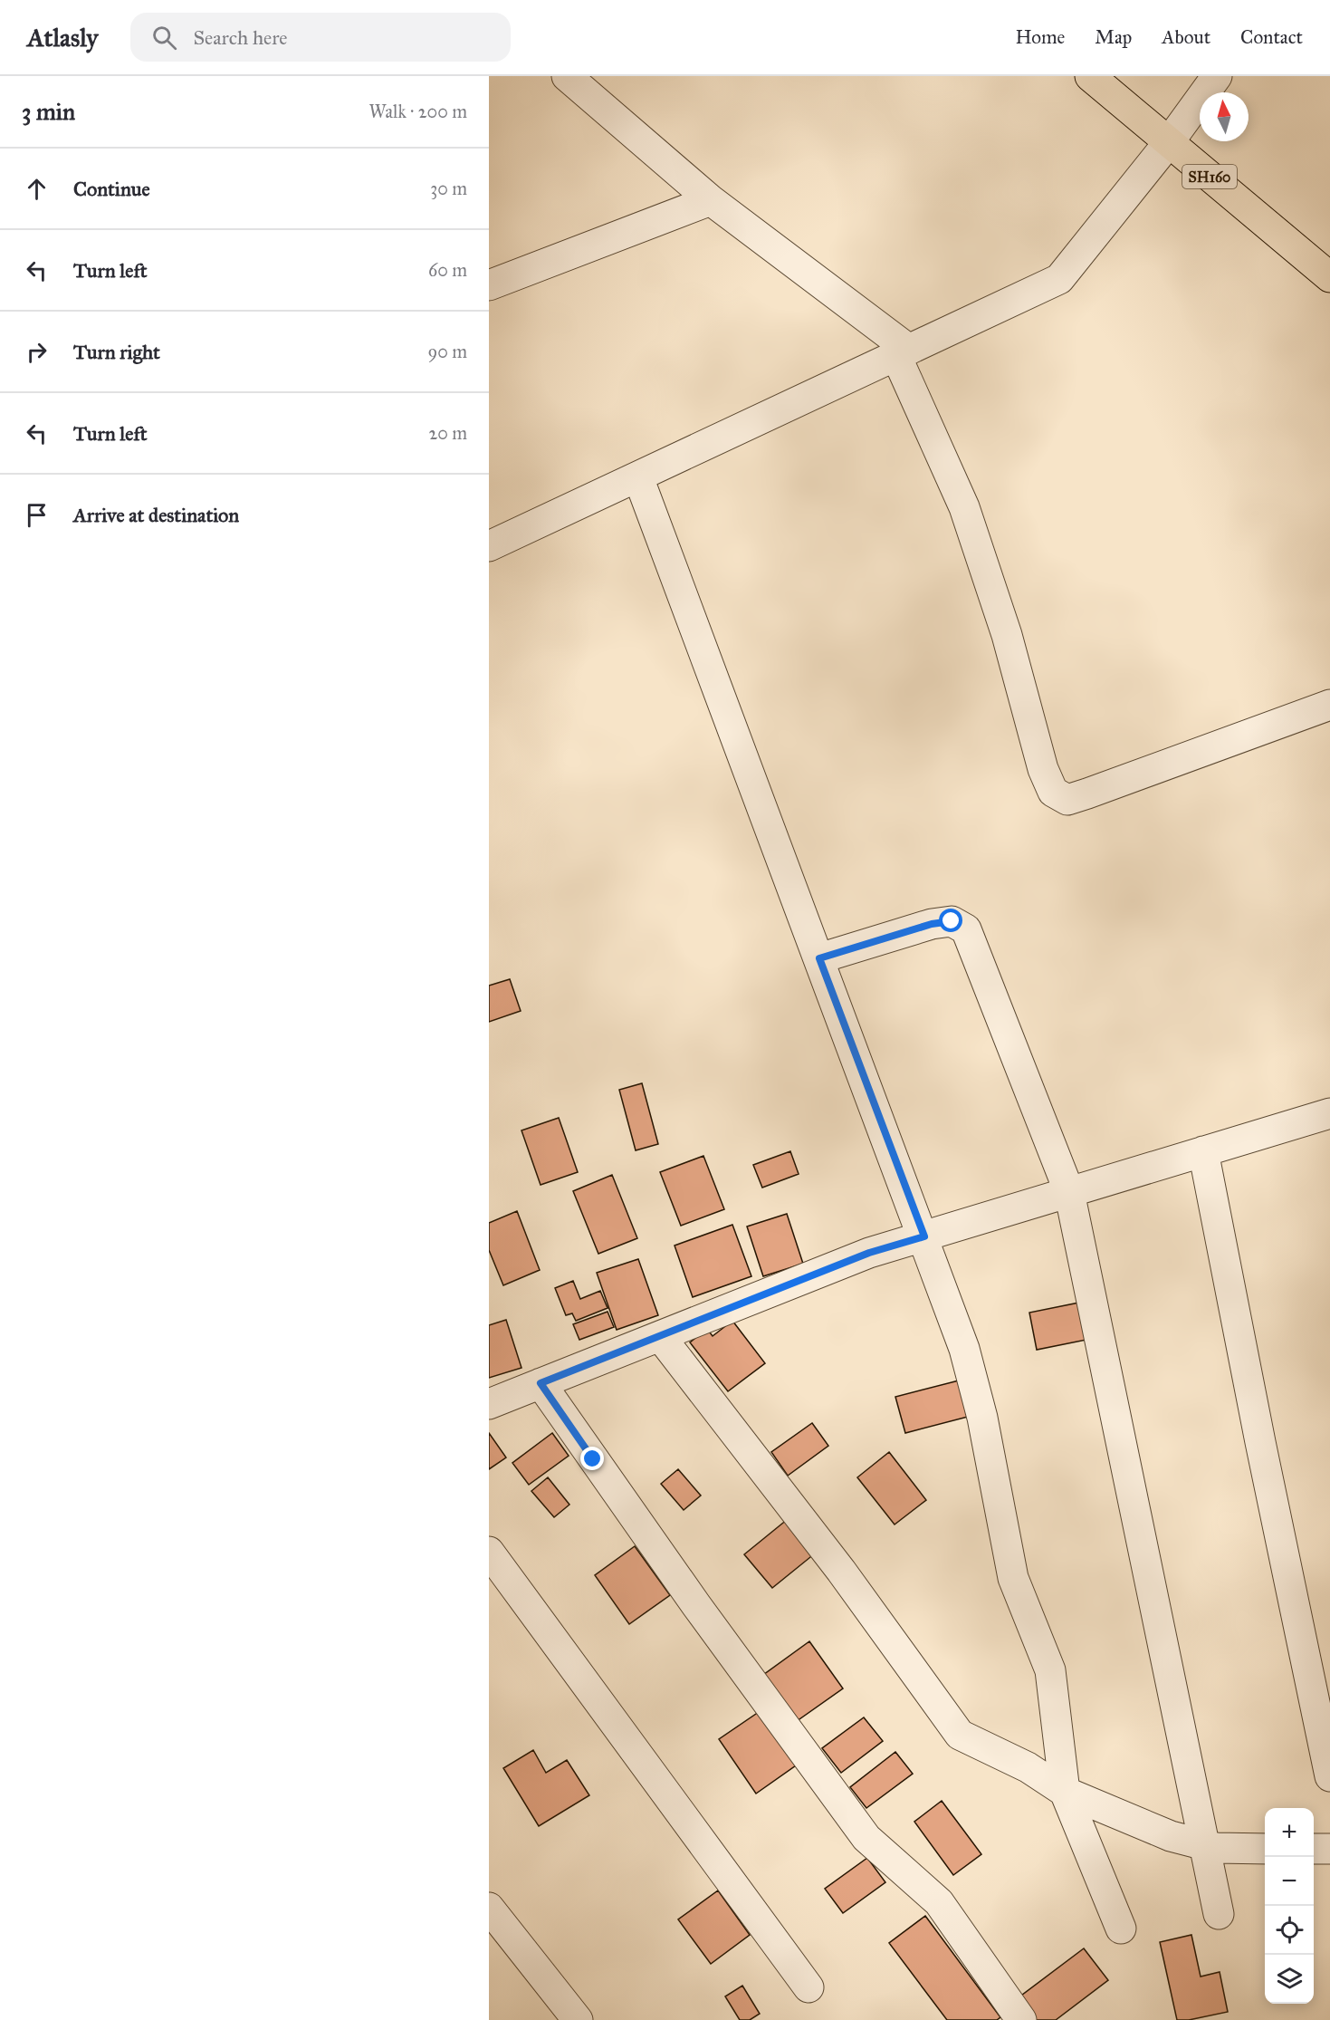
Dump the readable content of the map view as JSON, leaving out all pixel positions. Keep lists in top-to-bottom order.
{
  "streets": {
    "main road": ["SH160"]
  },
  "north": "top",
  "page": {
    "header": "Atlasly",
    "search": "Search here",
    "nav": [
      "Home",
      "Map",
      "About",
      "Contact"
    ],
    "heading": ["3 min", "Walk · 200 m"],
    "list": [
      ["Continue", "30 m"],
      ["Turn left", "60 m"],
      ["Turn right", "90 m"],
      ["Turn left", "20 m"],
      "Arrive at destination"
    ],
    "map_buttons": ["+", "−"]
  }
}
